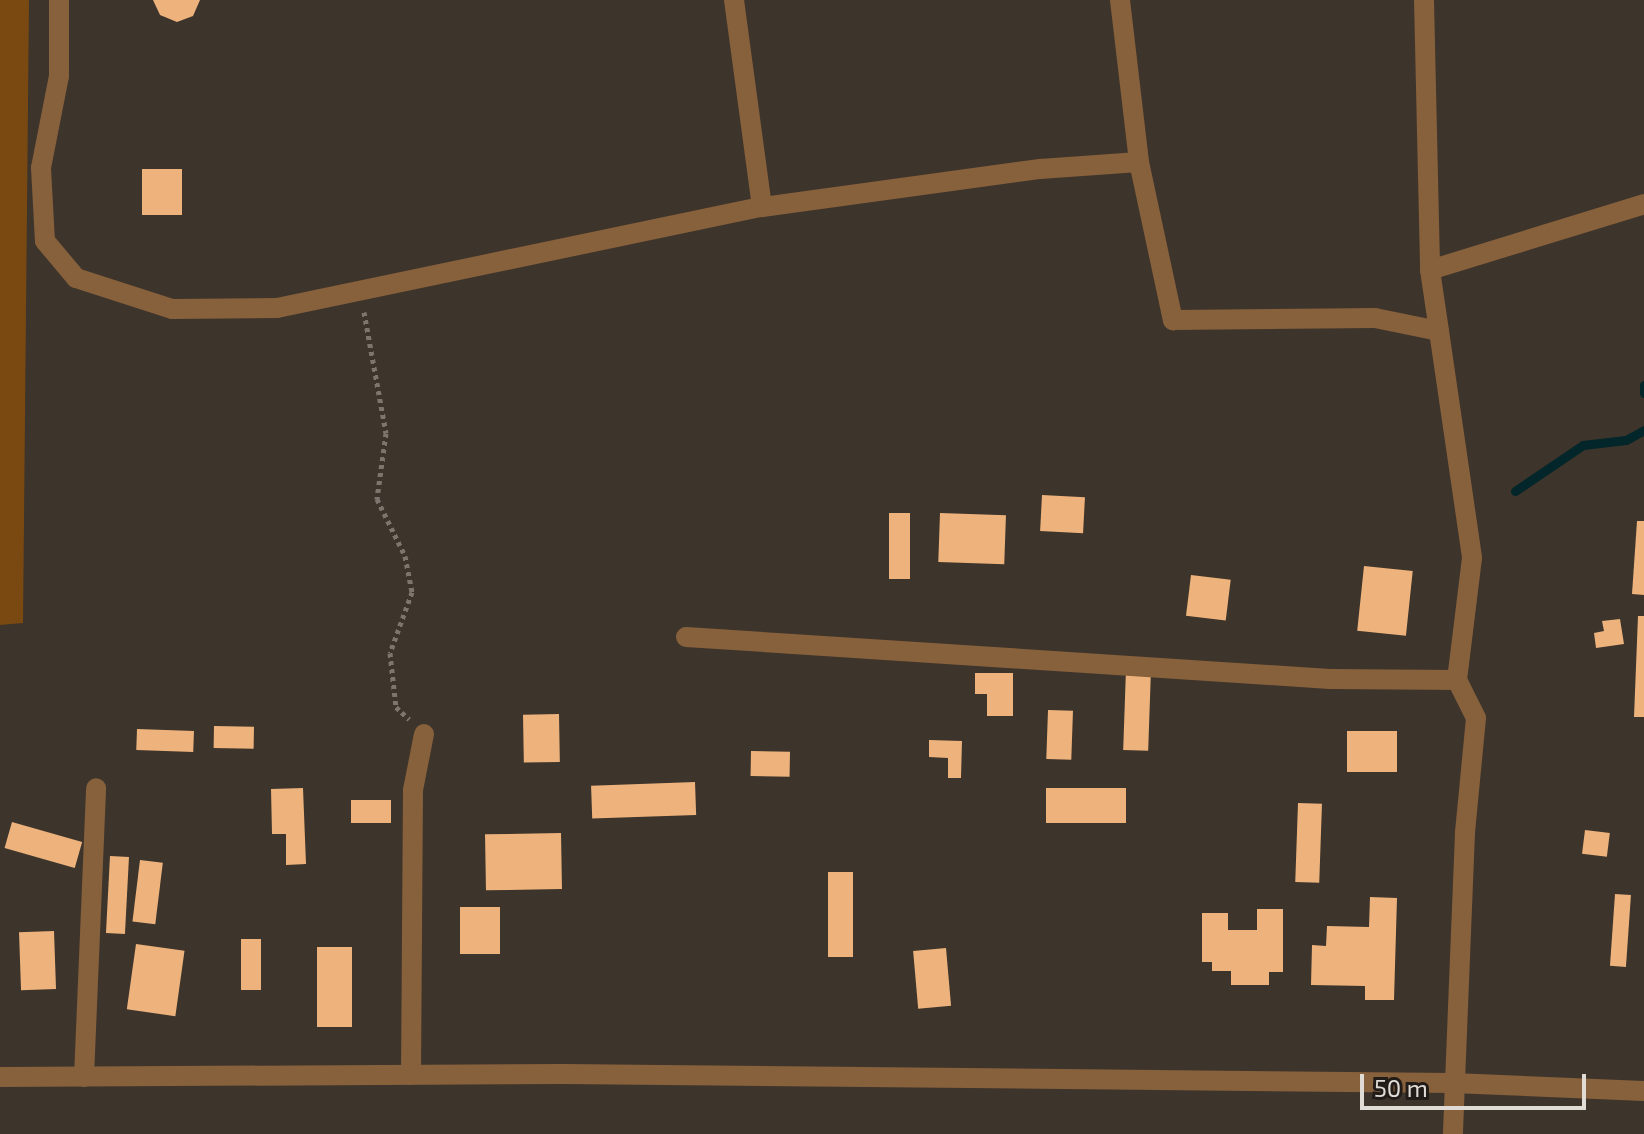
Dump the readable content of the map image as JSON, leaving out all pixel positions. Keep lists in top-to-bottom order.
{
  "scale_bar": "50 m"
}
